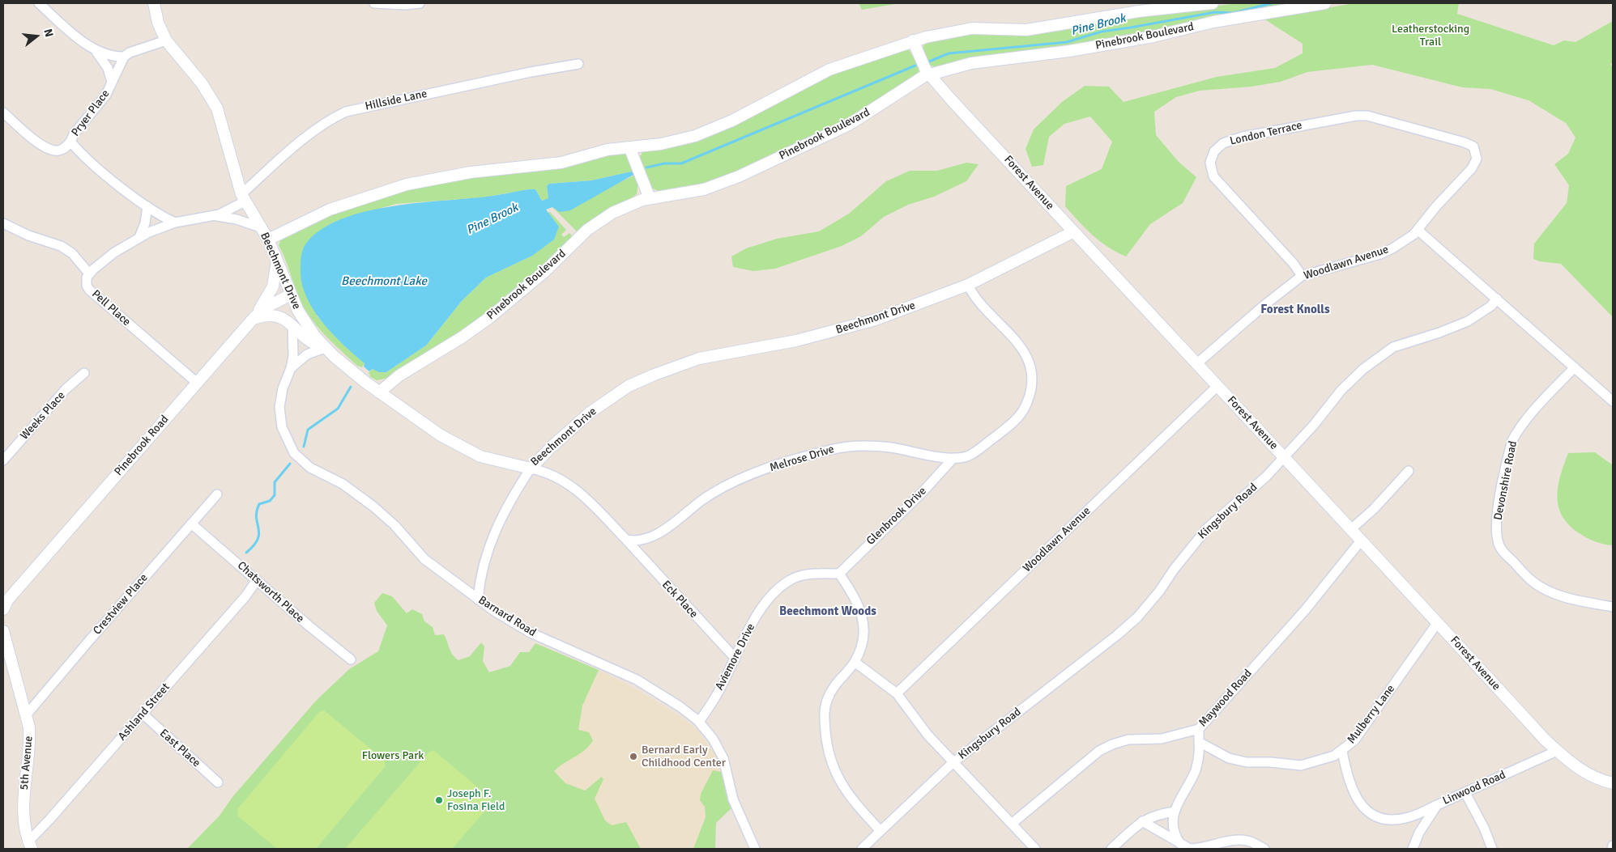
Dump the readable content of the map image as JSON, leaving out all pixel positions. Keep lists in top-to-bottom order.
{
  "streets": {
    "street": [
      "Pinebrook Boulevard",
      "Hillside Lane",
      "Pryer Place",
      "London Terrace",
      "Forest Avenue",
      "Woodlawn Avenue",
      "Beechmont Drive",
      "Pell Place",
      "Weeks Place",
      "Pinebrook Road",
      "Melrose Drive",
      "Devonshire Road",
      "Kingsbury Road",
      "Glenbrook Drive",
      "Chatsworth Place",
      "Eck Place",
      "Crestview Place",
      "Barnard Road",
      "Aviemore Drive",
      "Maywood Road",
      "Ashland Street",
      "Mulberry Lane",
      "East Place",
      "5th Avenue",
      "Linwood Road"
    ]
  },
  "crossings": [
    ["Pinebrook Boulevard", "Forest Avenue"],
    ["Pinebrook Boulevard", "Beechmont Drive"],
    ["Hillside Lane", "Beechmont Drive"],
    ["London Terrace", "Woodlawn Avenue"],
    ["Forest Avenue", "Woodlawn Avenue"],
    ["Forest Avenue", "Beechmont Drive"],
    ["Forest Avenue", "Kingsbury Road"],
    ["Forest Avenue", "Maywood Road"],
    ["Forest Avenue", "Mulberry Lane"],
    ["Forest Avenue", "Linwood Road"],
    ["Beechmont Drive", "Pinebrook Road"],
    ["Beechmont Drive", "Melrose Drive"],
    ["Beechmont Drive", "Barnard Road"],
    ["Pell Place", "Pinebrook Road"],
    ["Melrose Drive", "Glenbrook Drive"],
    ["Melrose Drive", "Eck Place"],
    ["Glenbrook Drive", "Aviemore Drive"],
    ["Chatsworth Place", "Crestview Place"],
    ["Chatsworth Place", "Ashland Street"],
    ["Eck Place", "Aviemore Drive"],
    ["Crestview Place", "5th Avenue"],
    ["Barnard Road", "Aviemore Drive"],
    ["Ashland Street", "East Place"],
    ["Ashland Street", "5th Avenue"]
  ],
  "districts": ["Forest Knolls", "Beechmont Woods"],
  "water": ["Pine Brook", "Beechmont Lake"],
  "parks": ["Leatherstocking Trail", "Flowers Park"],
  "places": ["Bernard Early Childhood Center", "Joseph F. Fosina Field"],
  "north": "right"
}
